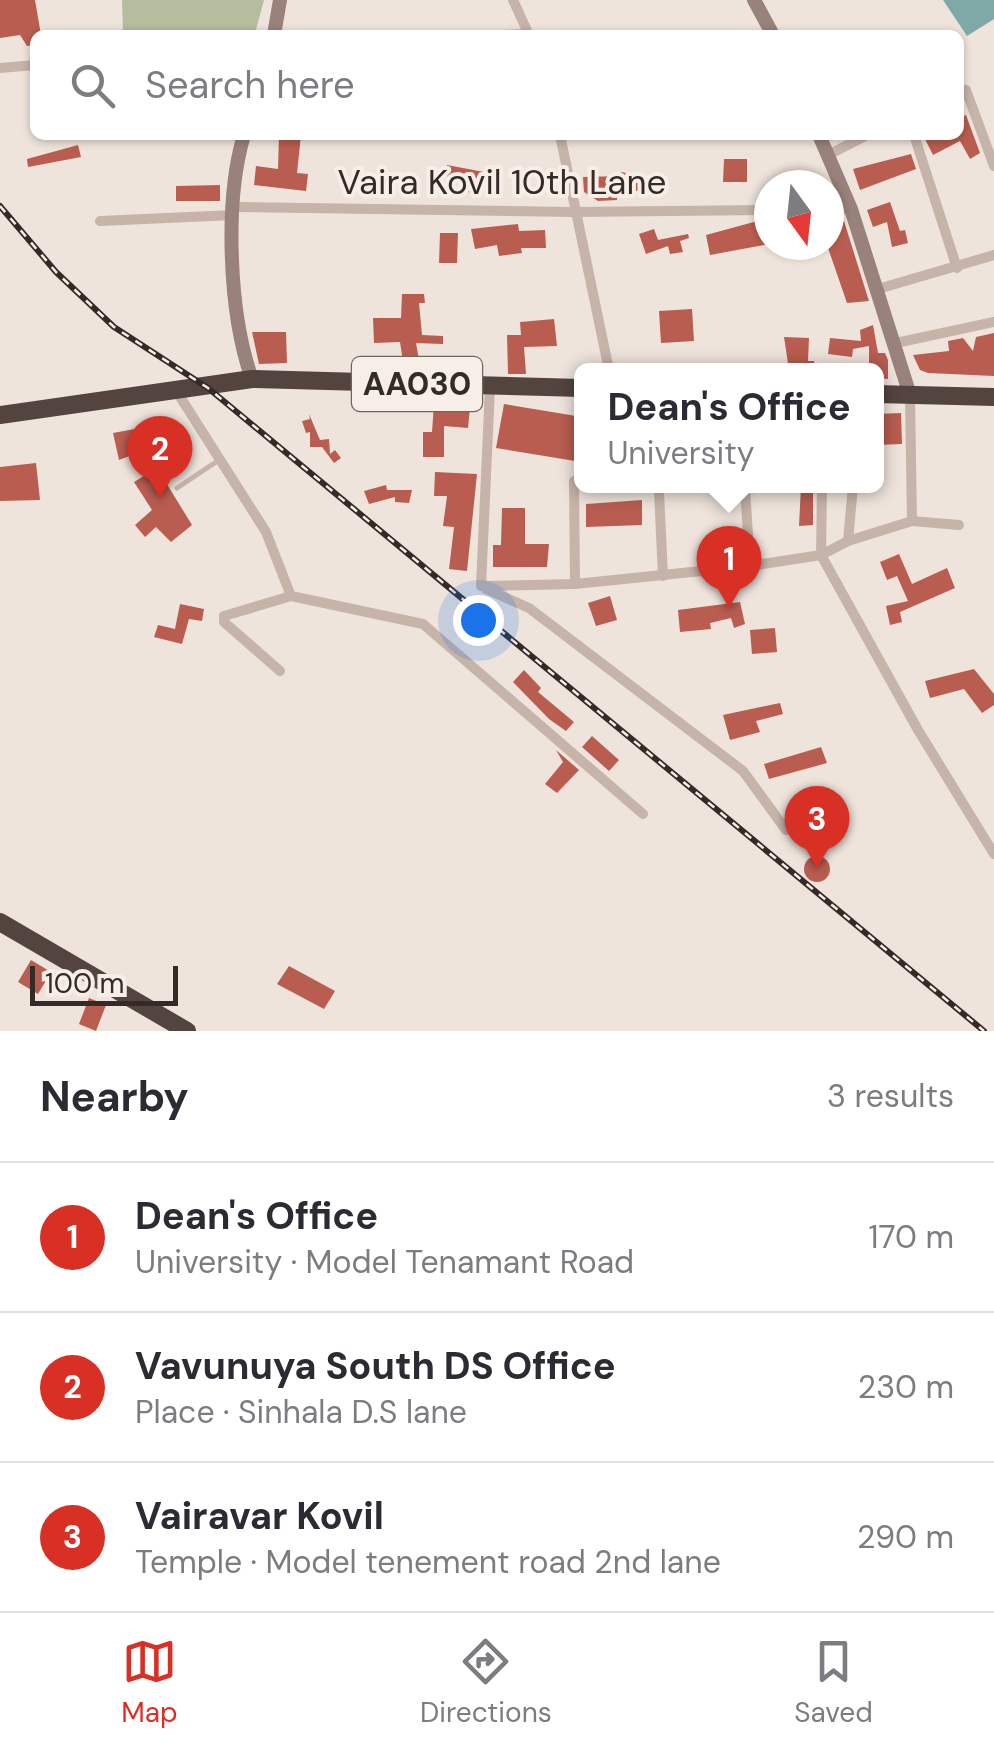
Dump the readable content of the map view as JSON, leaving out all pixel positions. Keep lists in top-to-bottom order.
{
  "streets": {
    "highway": ["AA030"],
    "street": ["Vaira Kovil 10th Lane"]
  },
  "scale_bar": "100 m",
  "north": "bottom",
  "page": {
    "search": "Search here",
    "popup": ["Dean's Office", "University"],
    "pins": ["2", "1", "3"],
    "scale": "100 m",
    "heading": ["Nearby", "3 results"],
    "list": [
      {
        "mark": "1",
        "name": "Dean's Office",
        "note": "University · Model Tenamant Road",
        "value": "170 m"
      },
      {
        "mark": "2",
        "name": "Vavunuya South DS Office",
        "note": "Place · Sinhala D.S lane",
        "value": "230 m"
      },
      {
        "mark": "3",
        "name": "Vairavar Kovil",
        "note": "Temple · Model tenement road 2nd lane",
        "value": "290 m"
      }
    ],
    "nav": ["Map", "Directions", "Saved"]
  }
}
